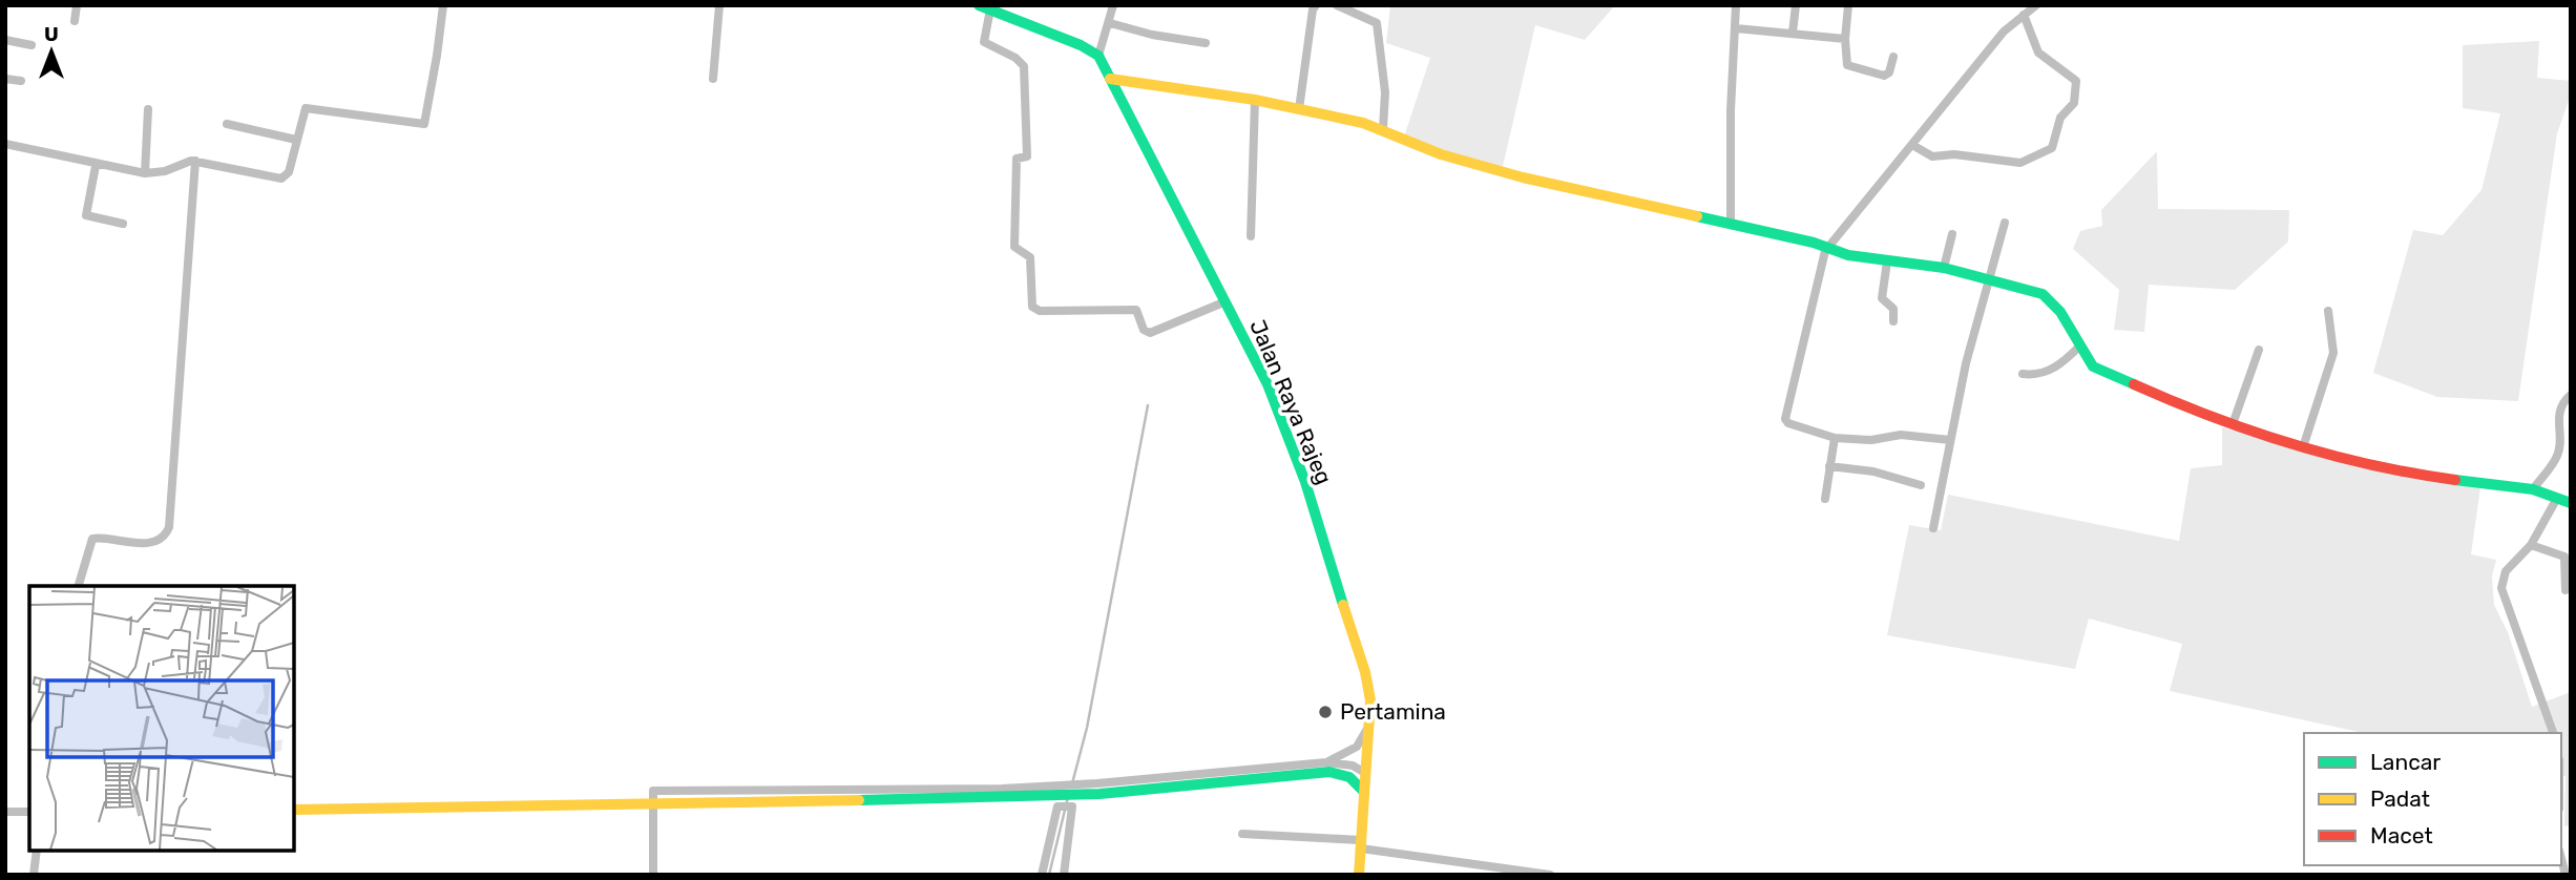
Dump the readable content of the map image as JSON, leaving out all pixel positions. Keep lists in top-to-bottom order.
{
  "streets": {
    "street": ["Jalan Raya Rajeg"]
  },
  "places": ["Pertamina"],
  "legend": ["Lancar", "Padat", "Macet"],
  "north": "top"
}
